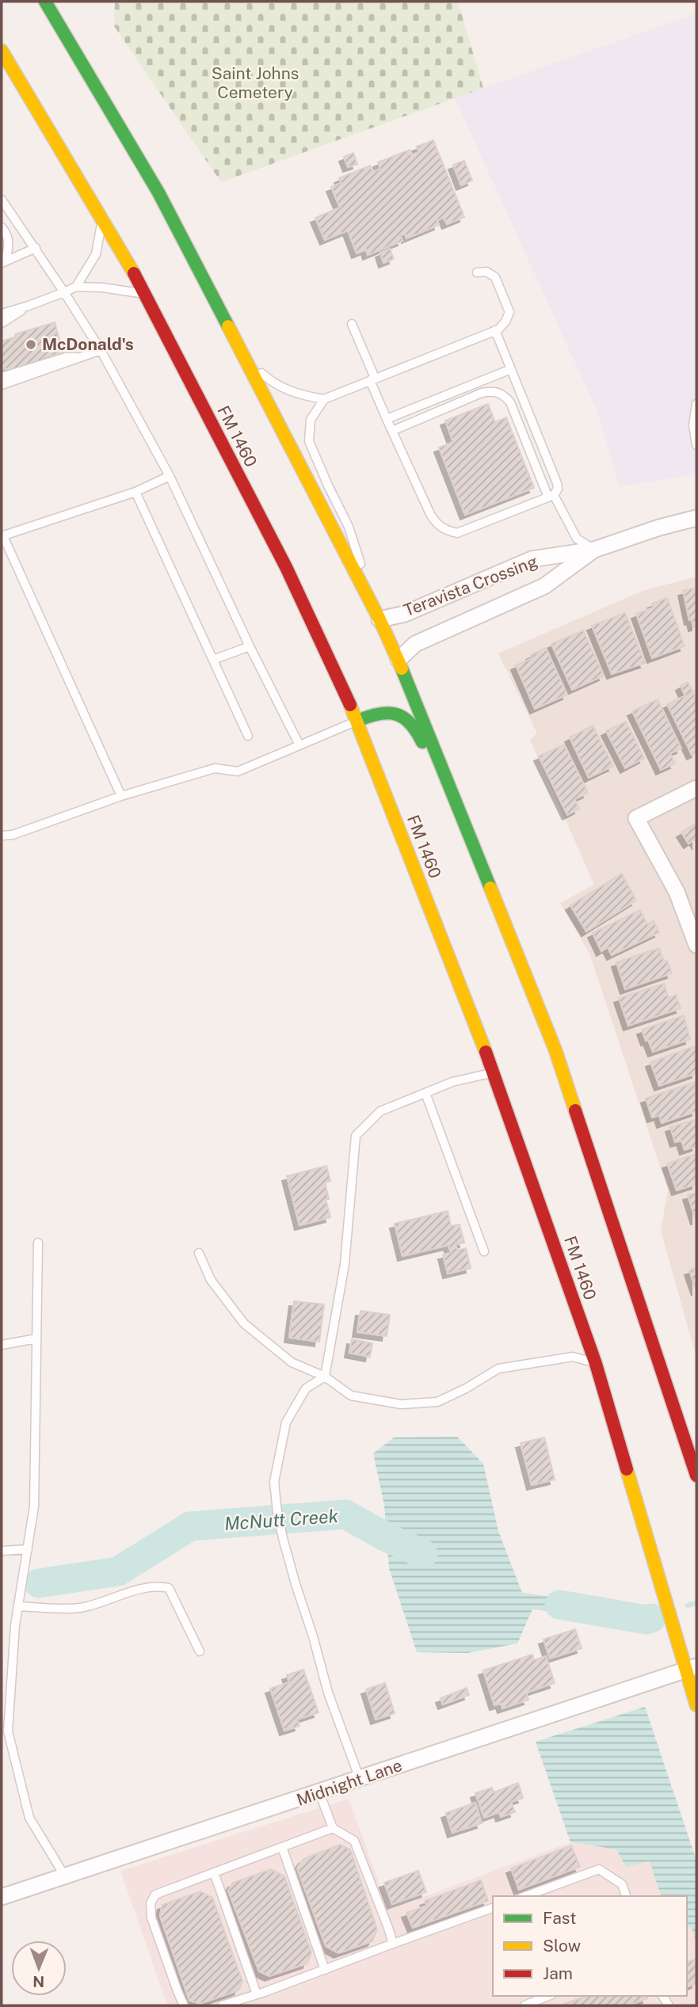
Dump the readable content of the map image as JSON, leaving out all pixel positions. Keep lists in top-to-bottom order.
{
  "streets": {
    "main road": ["FM 1460"],
    "street": ["Teravista Crossing", "Midnight Lane"]
  },
  "crossings": [
    ["FM 1460", "Midnight Lane"]
  ],
  "water": ["McNutt Creek"],
  "parks": ["Saint Johns Cemetery"],
  "places": ["McDonald's"],
  "legend": ["Fast", "Slow", "Jam"],
  "north": "bottom"
}
